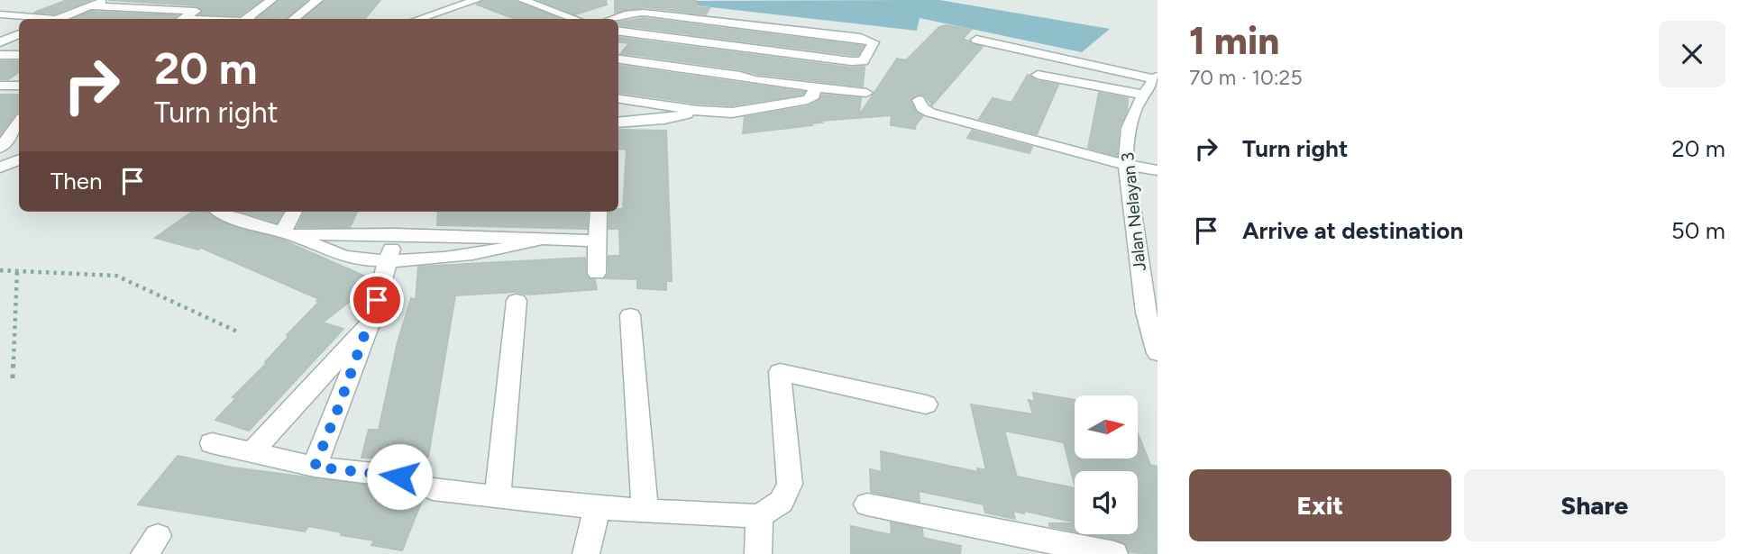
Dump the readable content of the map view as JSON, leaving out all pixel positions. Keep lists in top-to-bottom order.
{
  "streets": {
    "street": ["Jalan Nelayan 3"]
  },
  "north": "right",
  "page": {
    "heading": ["1 min", "70 m · 10:25"],
    "turn": ["20 m", "Turn right"],
    "list": [
      {
        "name": "Turn right",
        "value": "20 m"
      },
      {
        "name": "Arrive at destination",
        "value": "50 m"
      }
    ],
    "then": "Then",
    "buttons": ["Exit", "Share"]
  }
}
